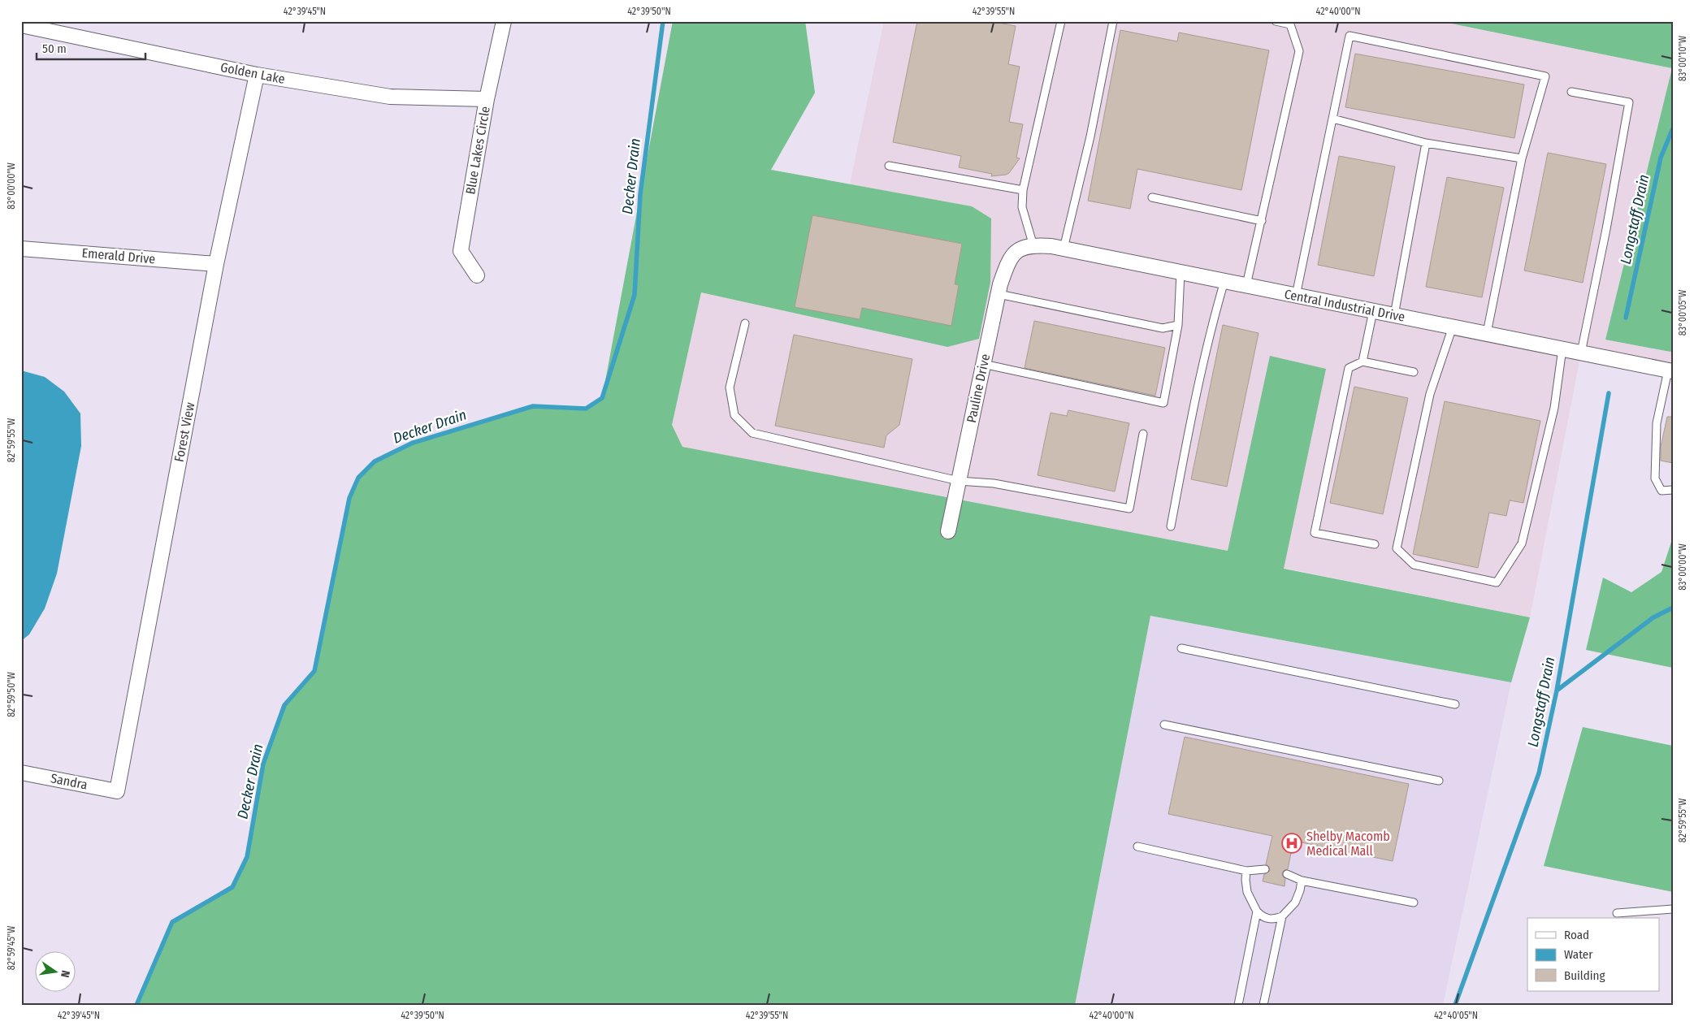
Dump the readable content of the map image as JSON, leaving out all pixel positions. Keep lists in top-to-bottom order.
{
  "streets": {
    "street": [
      "Golden Lake",
      "Blue Lakes Circle",
      "Emerald Drive",
      "Central Industrial Drive",
      "Pauline Drive",
      "Forest View",
      "Sandra"
    ]
  },
  "crossings": [
    ["Golden Lake", "Blue Lakes Circle"],
    ["Golden Lake", "Forest View"],
    ["Emerald Drive", "Forest View"],
    ["Central Industrial Drive", "Pauline Drive"],
    ["Forest View", "Sandra"]
  ],
  "water": ["Decker Drain", "Longstaff Drain"],
  "places": {
    "hospital": ["Shelby Macomb Medical Mall"]
  },
  "legend": ["Road", "Water", "Building"],
  "scale_bar": "50 m",
  "north": "right",
  "coordinates": [
    "42°39'45\"N",
    "42°39'50\"N",
    "42°39'55\"N",
    "42°40'00\"N",
    "83°00'10\"W",
    "83°00'00\"W",
    "83°00'05\"W",
    "82°59'55\"W",
    "82°59'50\"W",
    "82°59'45\"W",
    "42°40'05\"N"
  ]
}
